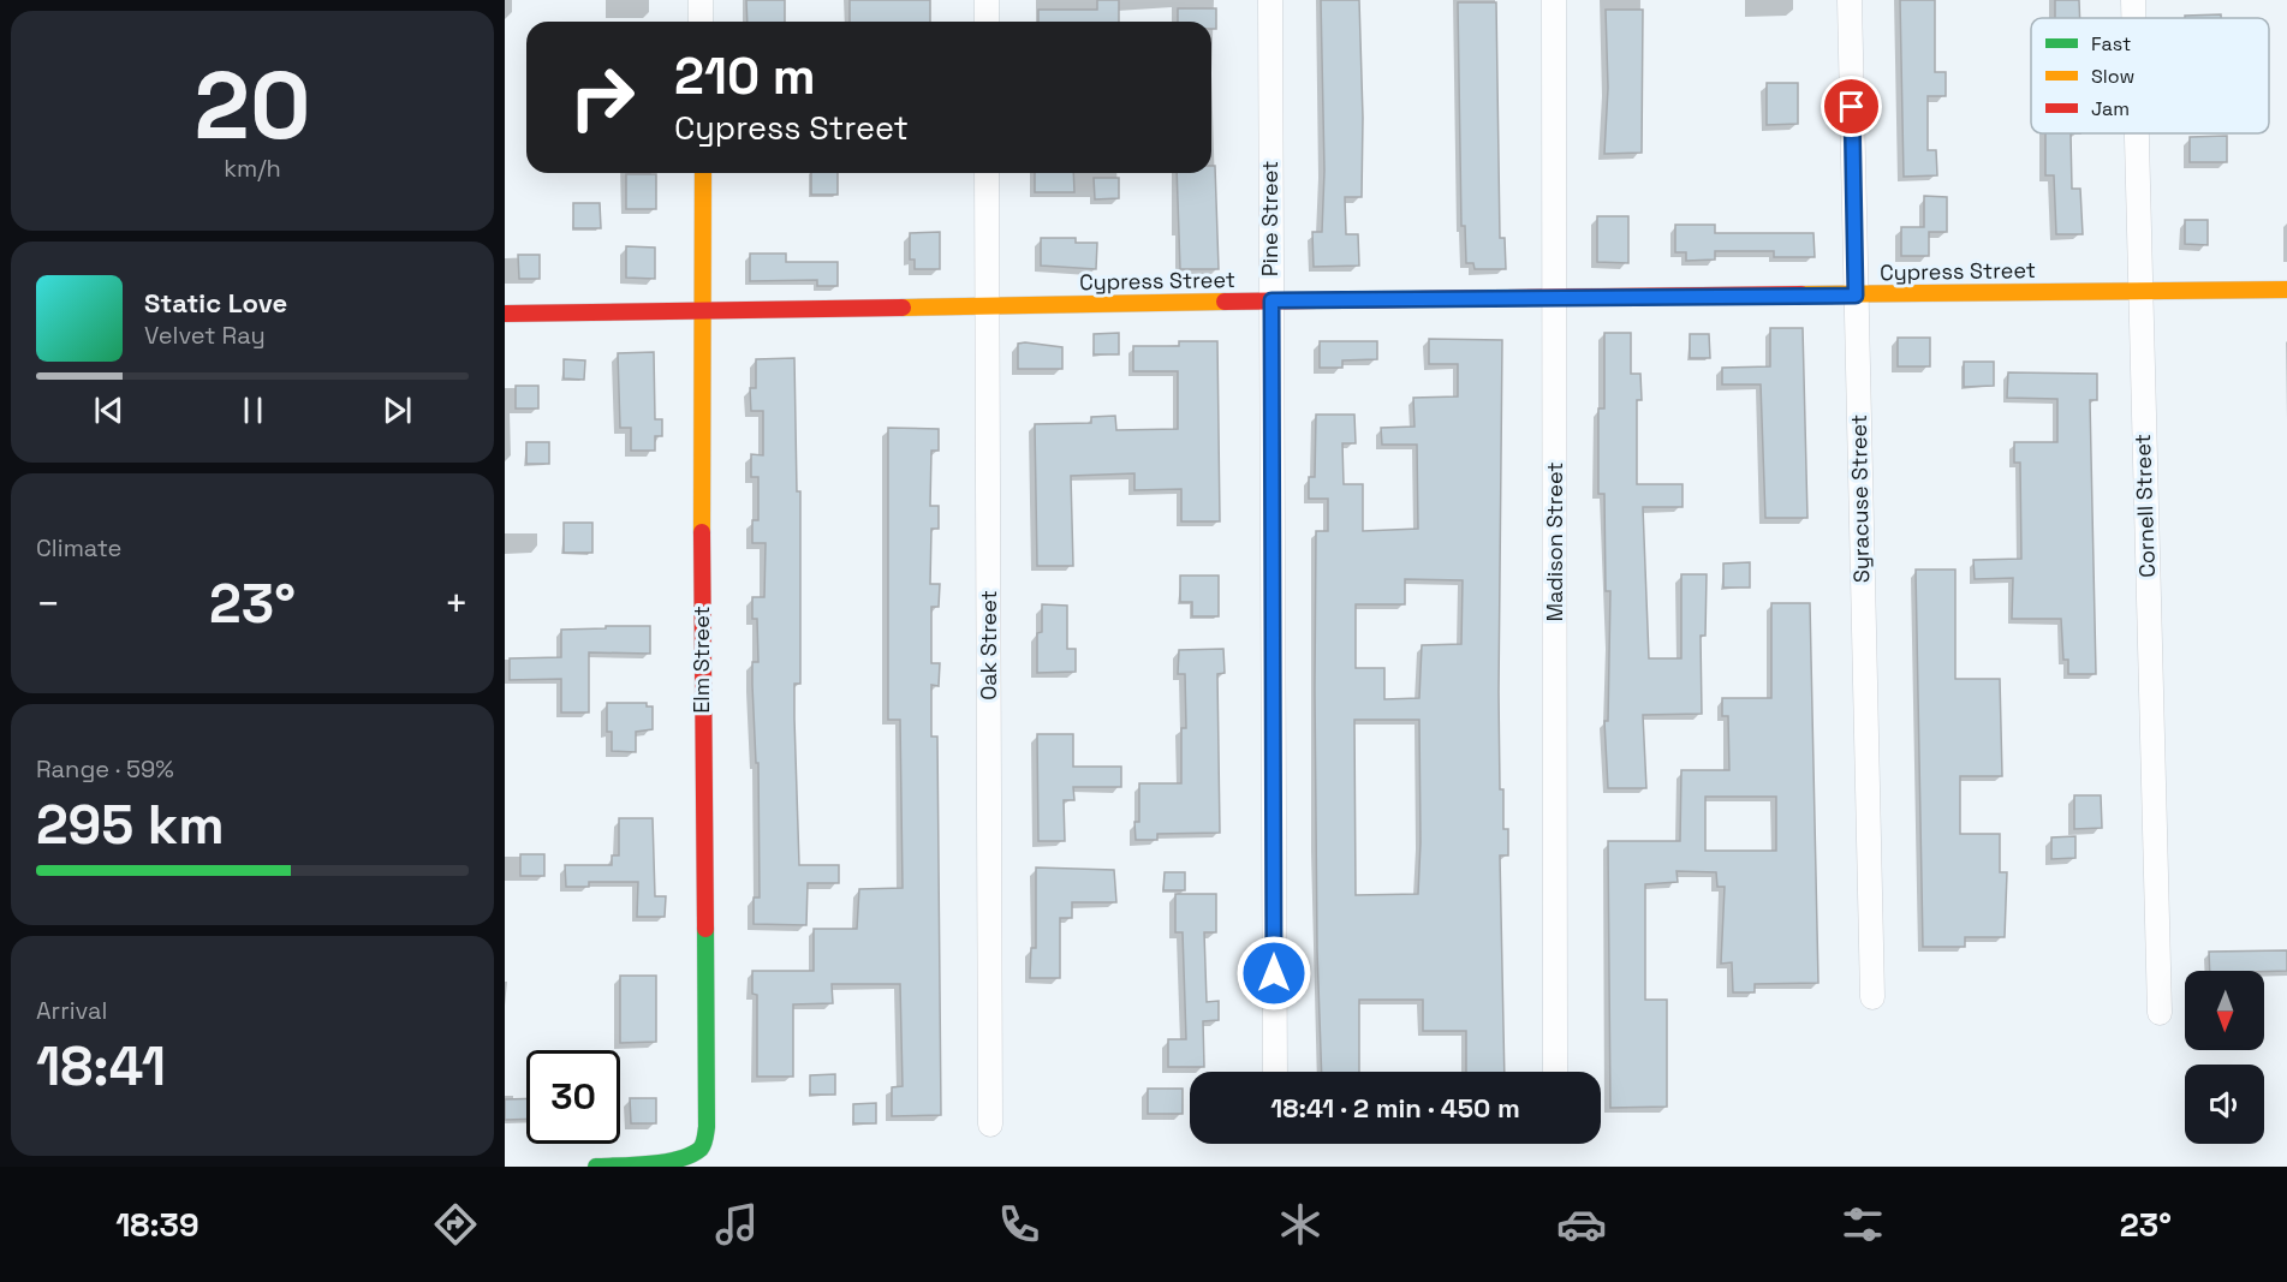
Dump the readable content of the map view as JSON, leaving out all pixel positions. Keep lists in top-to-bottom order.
{
  "streets": {
    "street": [
      "Pine Street",
      "Cypress Street",
      "Syracuse Street",
      "Cornell Street",
      "Madison Street",
      "Oak Street",
      "Elm Street"
    ]
  },
  "crossings": [
    ["Pine Street", "Cypress Street"],
    ["Cypress Street", "Syracuse Street"],
    ["Cypress Street", "Cornell Street"],
    ["Cypress Street", "Madison Street"],
    ["Cypress Street", "Oak Street"],
    ["Cypress Street", "Elm Street"]
  ],
  "legend": ["Fast", "Slow", "Jam"],
  "north": "bottom",
  "page": {
    "tile": [
      ["20", "km/h"],
      "Climate",
      ["Range · 59%", "295 km"],
      ["Arrival", "18:41"]
    ],
    "turn": ["210 m", "Cypress Street"],
    "song": ["Static Love", "Velvet Ray"],
    "heat": ["−", "23°", "+"],
    "limit": "30",
    "trip": "18:41 · 2 min · 450 m",
    "tabs": ["18:39", "23°"]
  }
}
